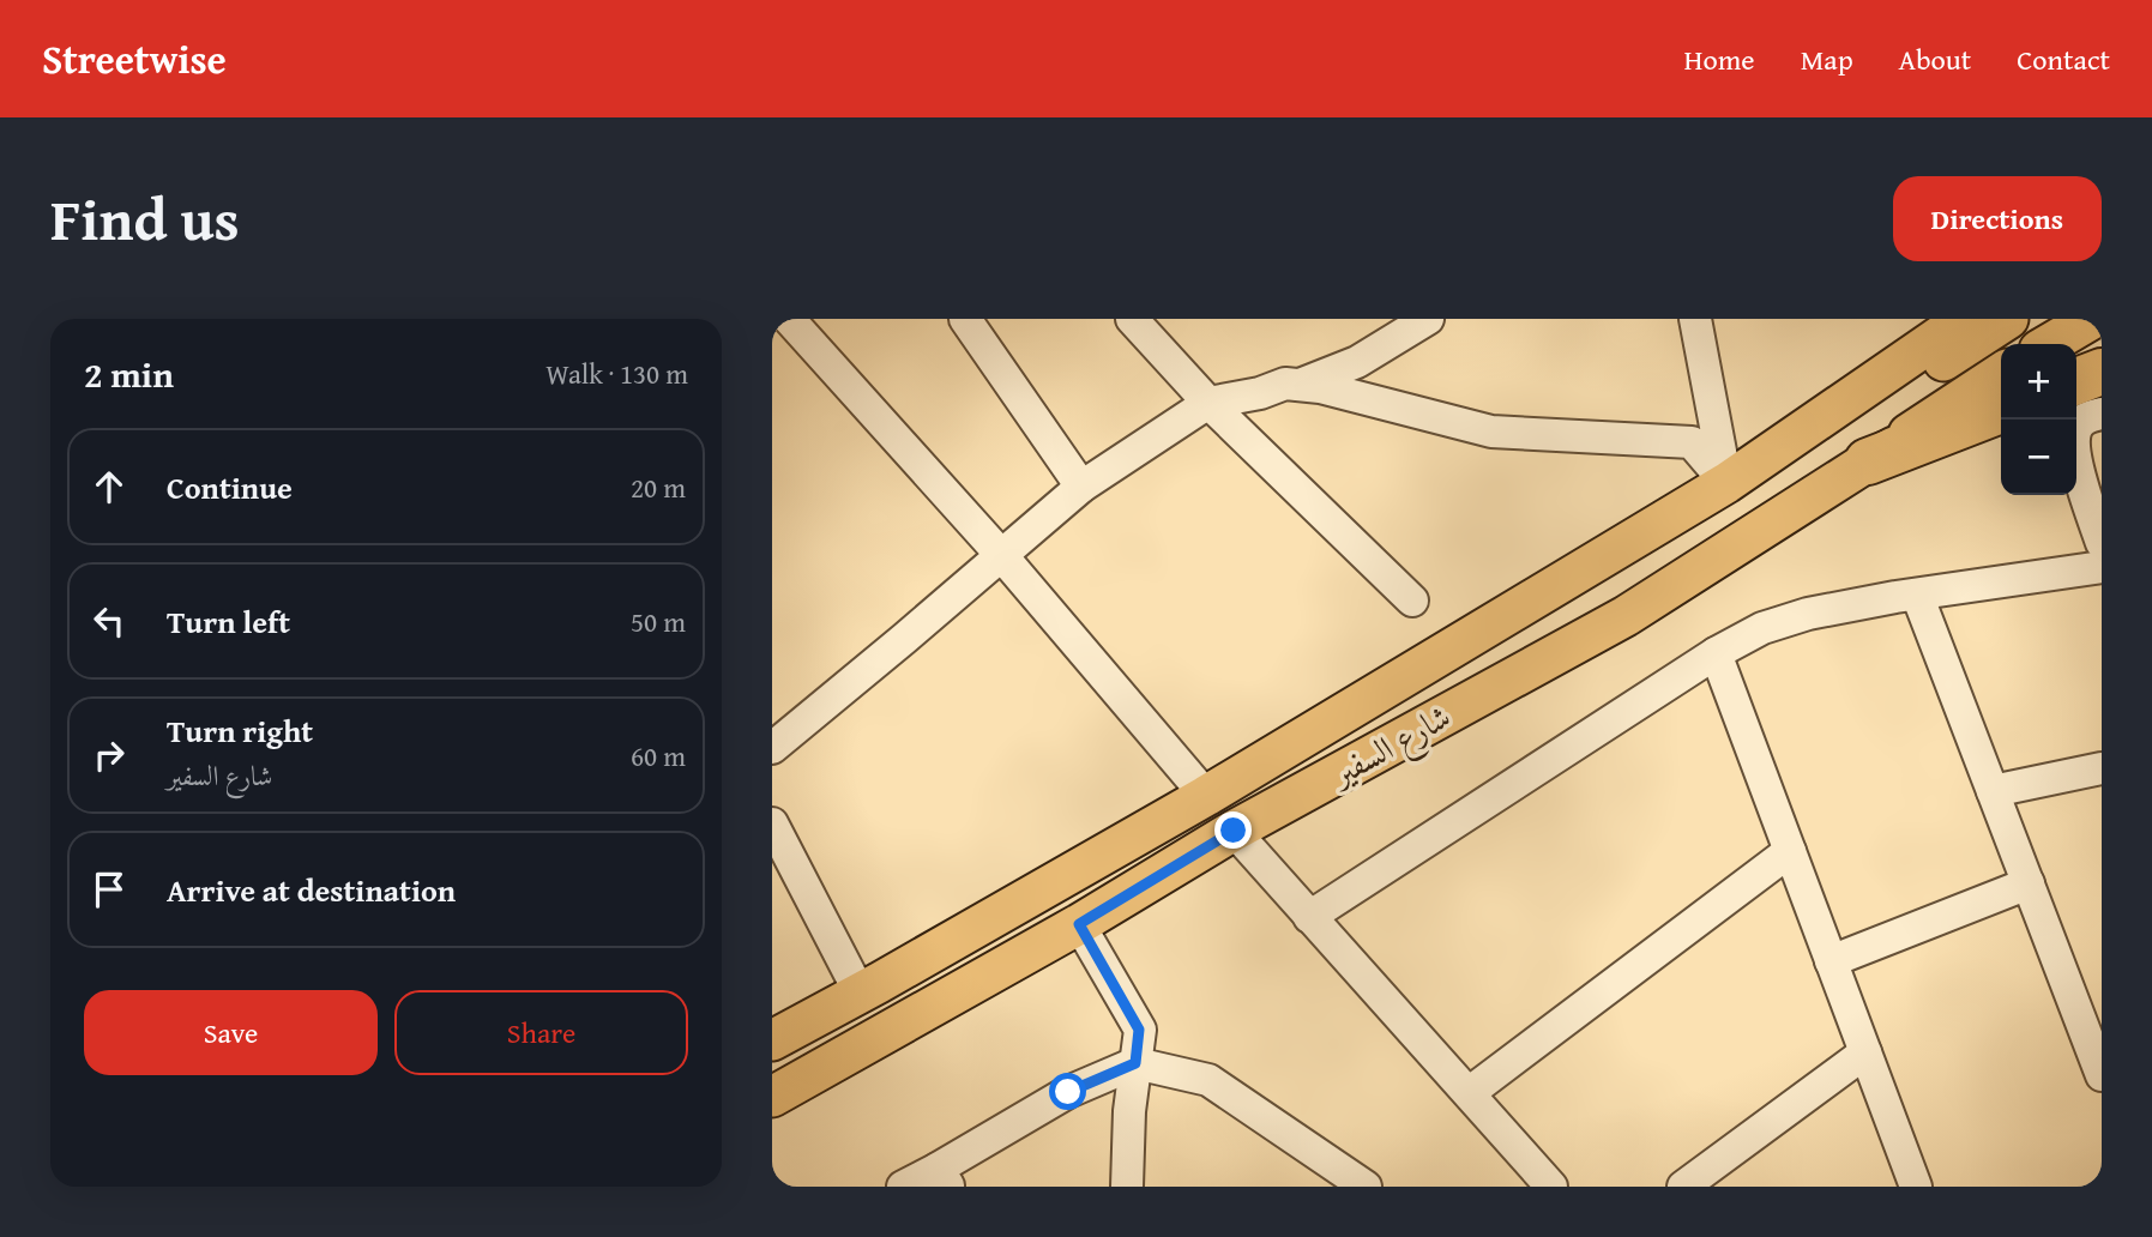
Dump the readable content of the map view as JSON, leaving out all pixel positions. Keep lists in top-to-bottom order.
{
  "streets": {
    "main road": ["شارع السفير"]
  },
  "page": {
    "header": "Streetwise",
    "nav": [
      "Home",
      "Map",
      "About",
      "Contact"
    ],
    "title": "Find us",
    "buttons": [
      "Directions",
      ["Save", "Share"]
    ],
    "heading": ["2 min", "Walk · 130 m"],
    "map_buttons": ["+", "−"],
    "list": [
      ["Continue", "20 m"],
      ["Turn left", "50 m"],
      ["Turn right", "شارع السفير", "60 m"],
      "Arrive at destination"
    ]
  }
}
